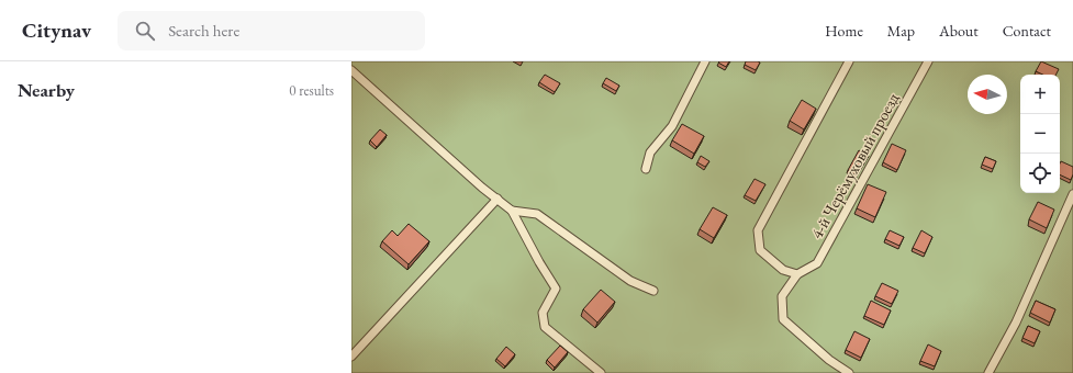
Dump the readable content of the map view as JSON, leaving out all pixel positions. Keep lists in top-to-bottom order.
{
  "streets": {
    "lane": ["4-й Черёмуховый проезд"]
  },
  "north": "left",
  "page": {
    "header": "Citynav",
    "search": "Search here",
    "nav": [
      "Home",
      "Map",
      "About",
      "Contact"
    ],
    "heading": ["Nearby", "0 results"],
    "map_buttons": ["+", "−"]
  }
}
